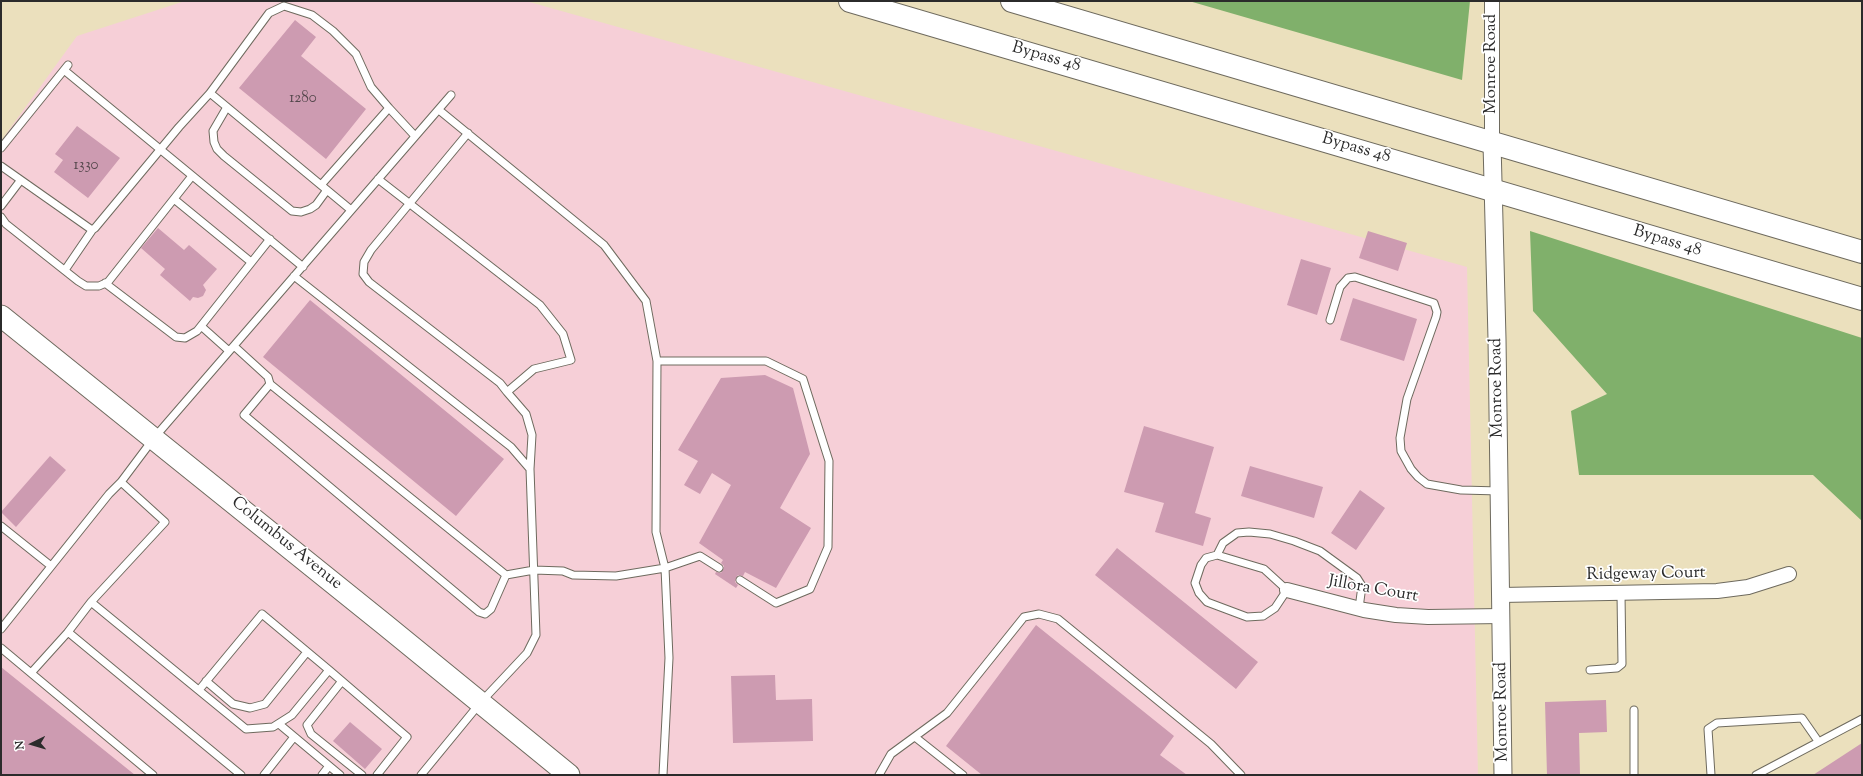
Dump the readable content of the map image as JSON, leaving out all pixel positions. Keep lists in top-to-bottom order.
{
  "streets": {
    "highway": ["Bypass 48"],
    "main road": ["Columbus Avenue"],
    "street": ["Monroe Road", "Ridgeway Court", "Jillora Court"]
  },
  "crossings": [
    ["Bypass 48", "Monroe Road"],
    ["Monroe Road", "Ridgeway Court"],
    ["Monroe Road", "Jillora Court"]
  ],
  "house_numbers": ["1280", "1330"],
  "north": "left"
}
